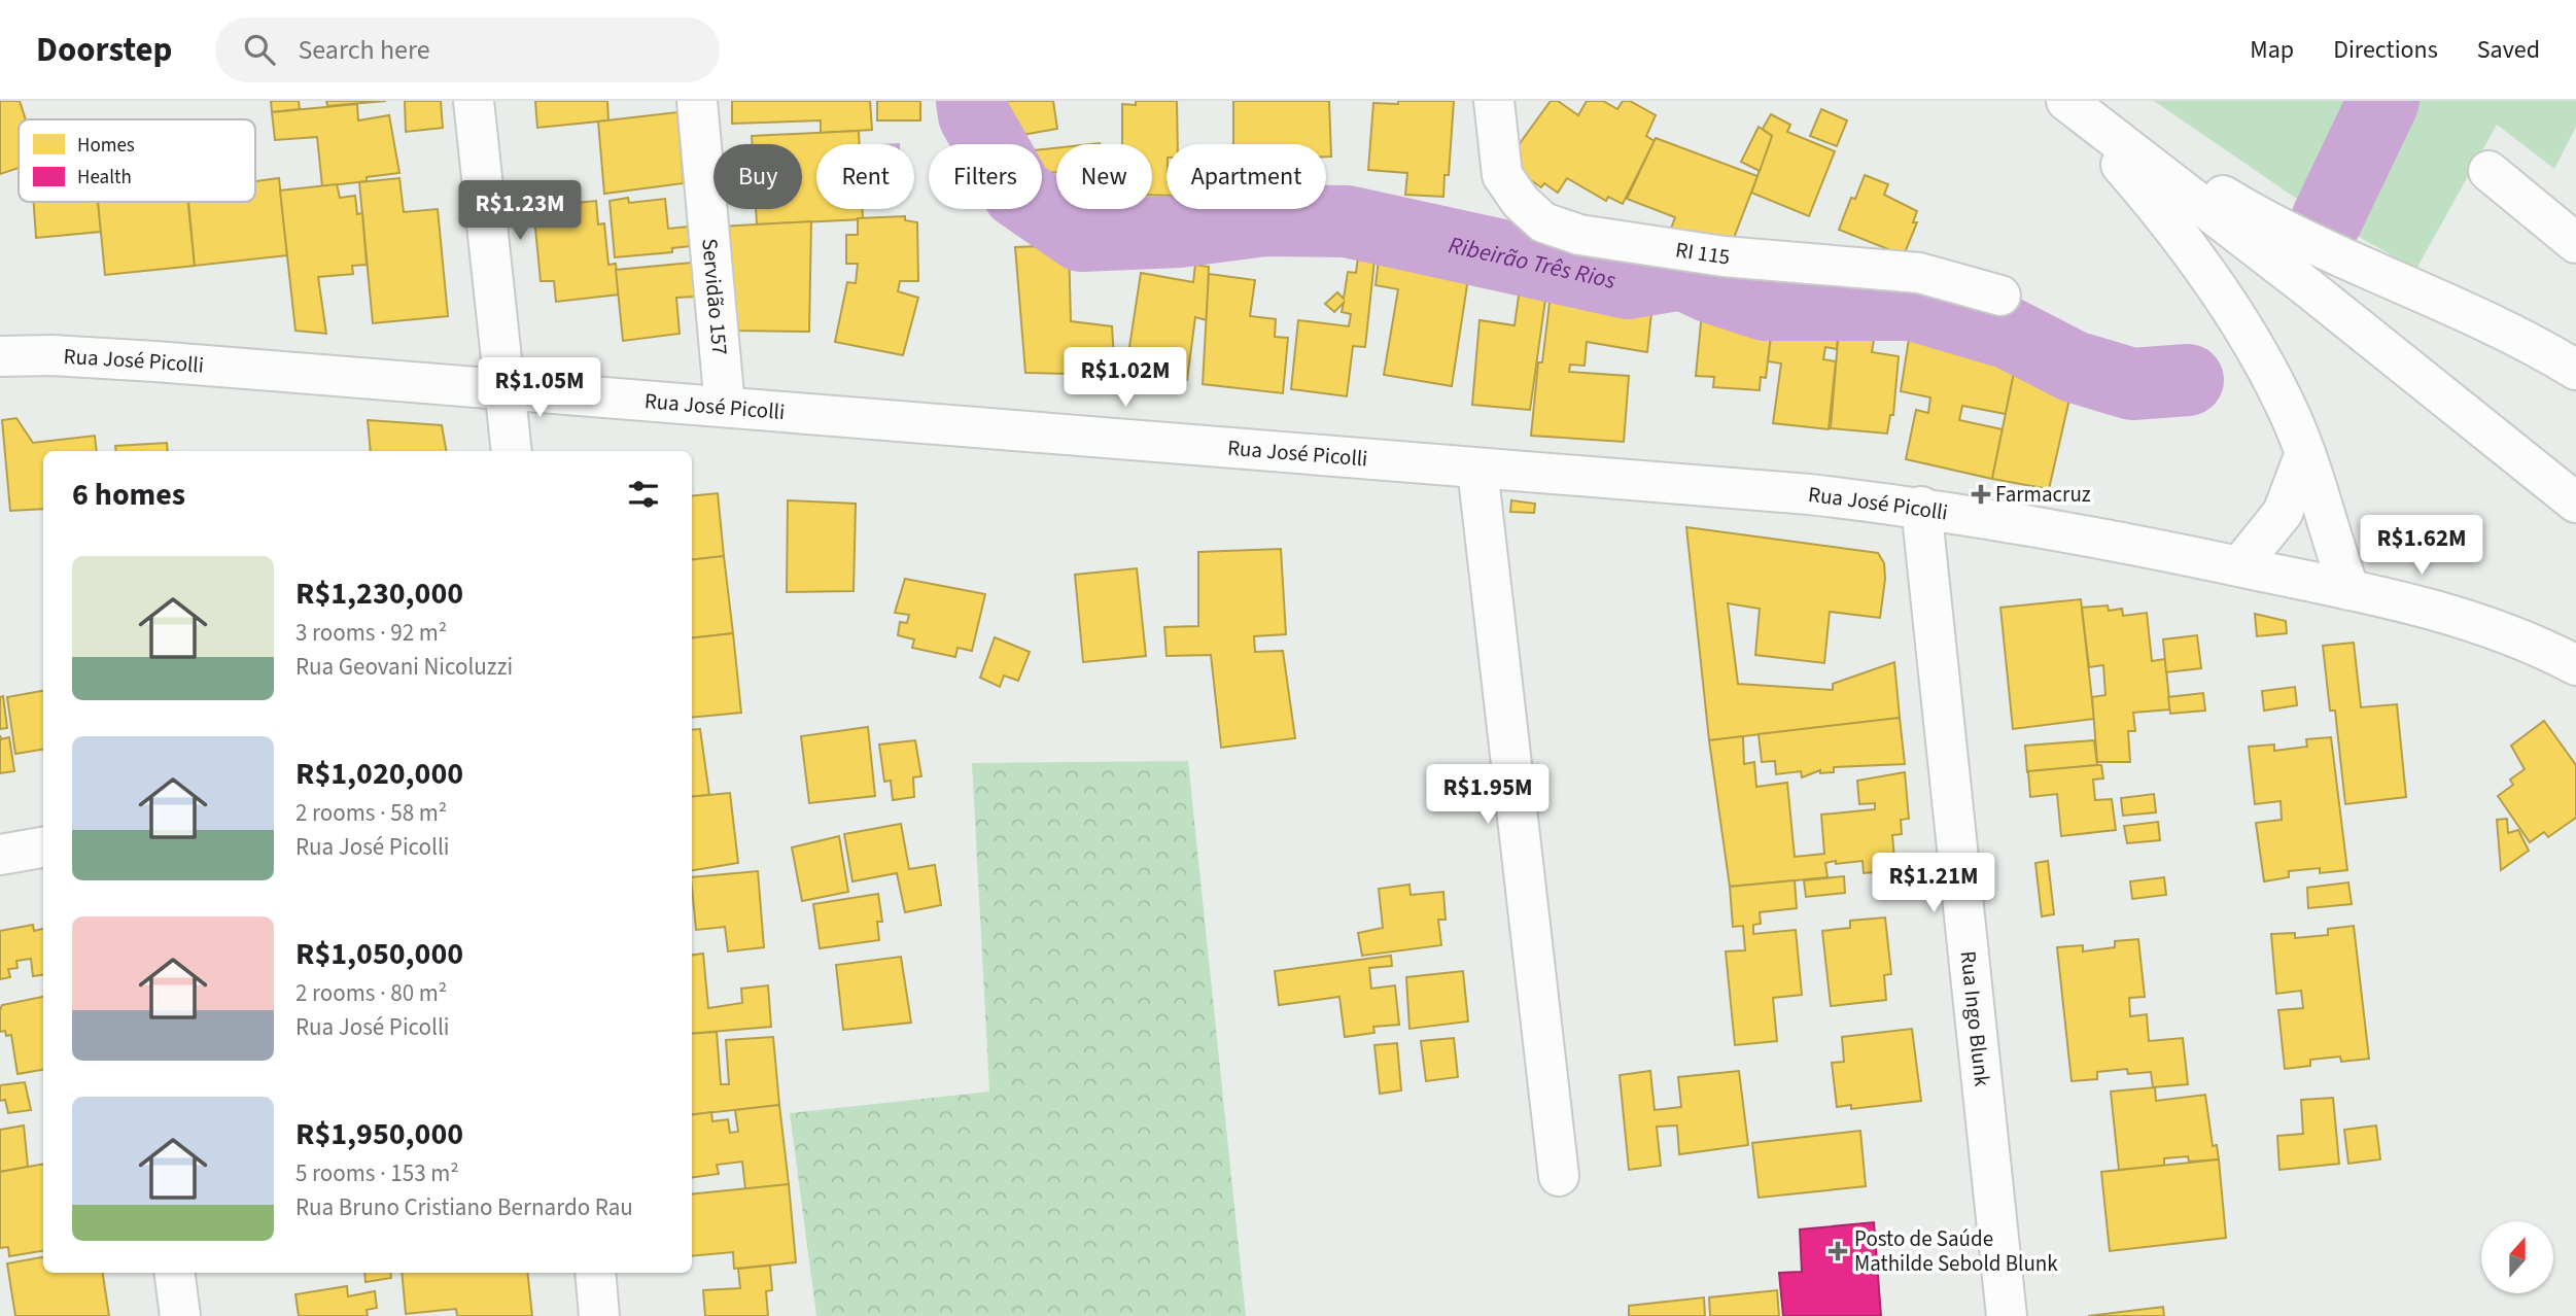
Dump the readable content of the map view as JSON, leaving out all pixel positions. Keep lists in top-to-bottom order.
{
  "streets": {
    "main road": [
      "RI 115",
      "Servidão 157",
      "Rua José Picolli",
      "Rua Ingo Blunk"
    ]
  },
  "crossings": [
    ["Servidão 157", "Rua José Picolli"],
    ["Rua José Picolli", "Rua Ingo Blunk"]
  ],
  "water": ["Ribeirão Três Rios"],
  "places": {
    "health": ["Farmacruz", "Posto de Saúde Mathilde Sebold Blunk"]
  },
  "legend": ["Homes", "Health"],
  "north": "top",
  "page": {
    "header": "Doorstep",
    "search": "Search here",
    "nav": ["Map", "Directions", "Saved"],
    "chip": [
      "Buy",
      "Rent",
      "Filters",
      "New",
      "Apartment"
    ],
    "price": [
      "R$1.23M",
      "R$1.02M",
      "R$1.05M",
      "R$1.62M",
      "R$1.95M",
      "R$1.21M"
    ],
    "heading": "6 homes",
    "list": [
      {
        "name": "R$1,230,000",
        "note": "3 rooms · 92 m² · Rua Geovani Nicoluzzi"
      },
      {
        "name": "R$1,020,000",
        "note": "2 rooms · 58 m² · Rua José Picolli"
      },
      {
        "name": "R$1,050,000",
        "note": "2 rooms · 80 m² · Rua José Picolli"
      },
      {
        "name": "R$1,950,000",
        "note": "5 rooms · 153 m² · Rua Bruno Cristiano Bernardo Rau"
      }
    ]
  }
}
